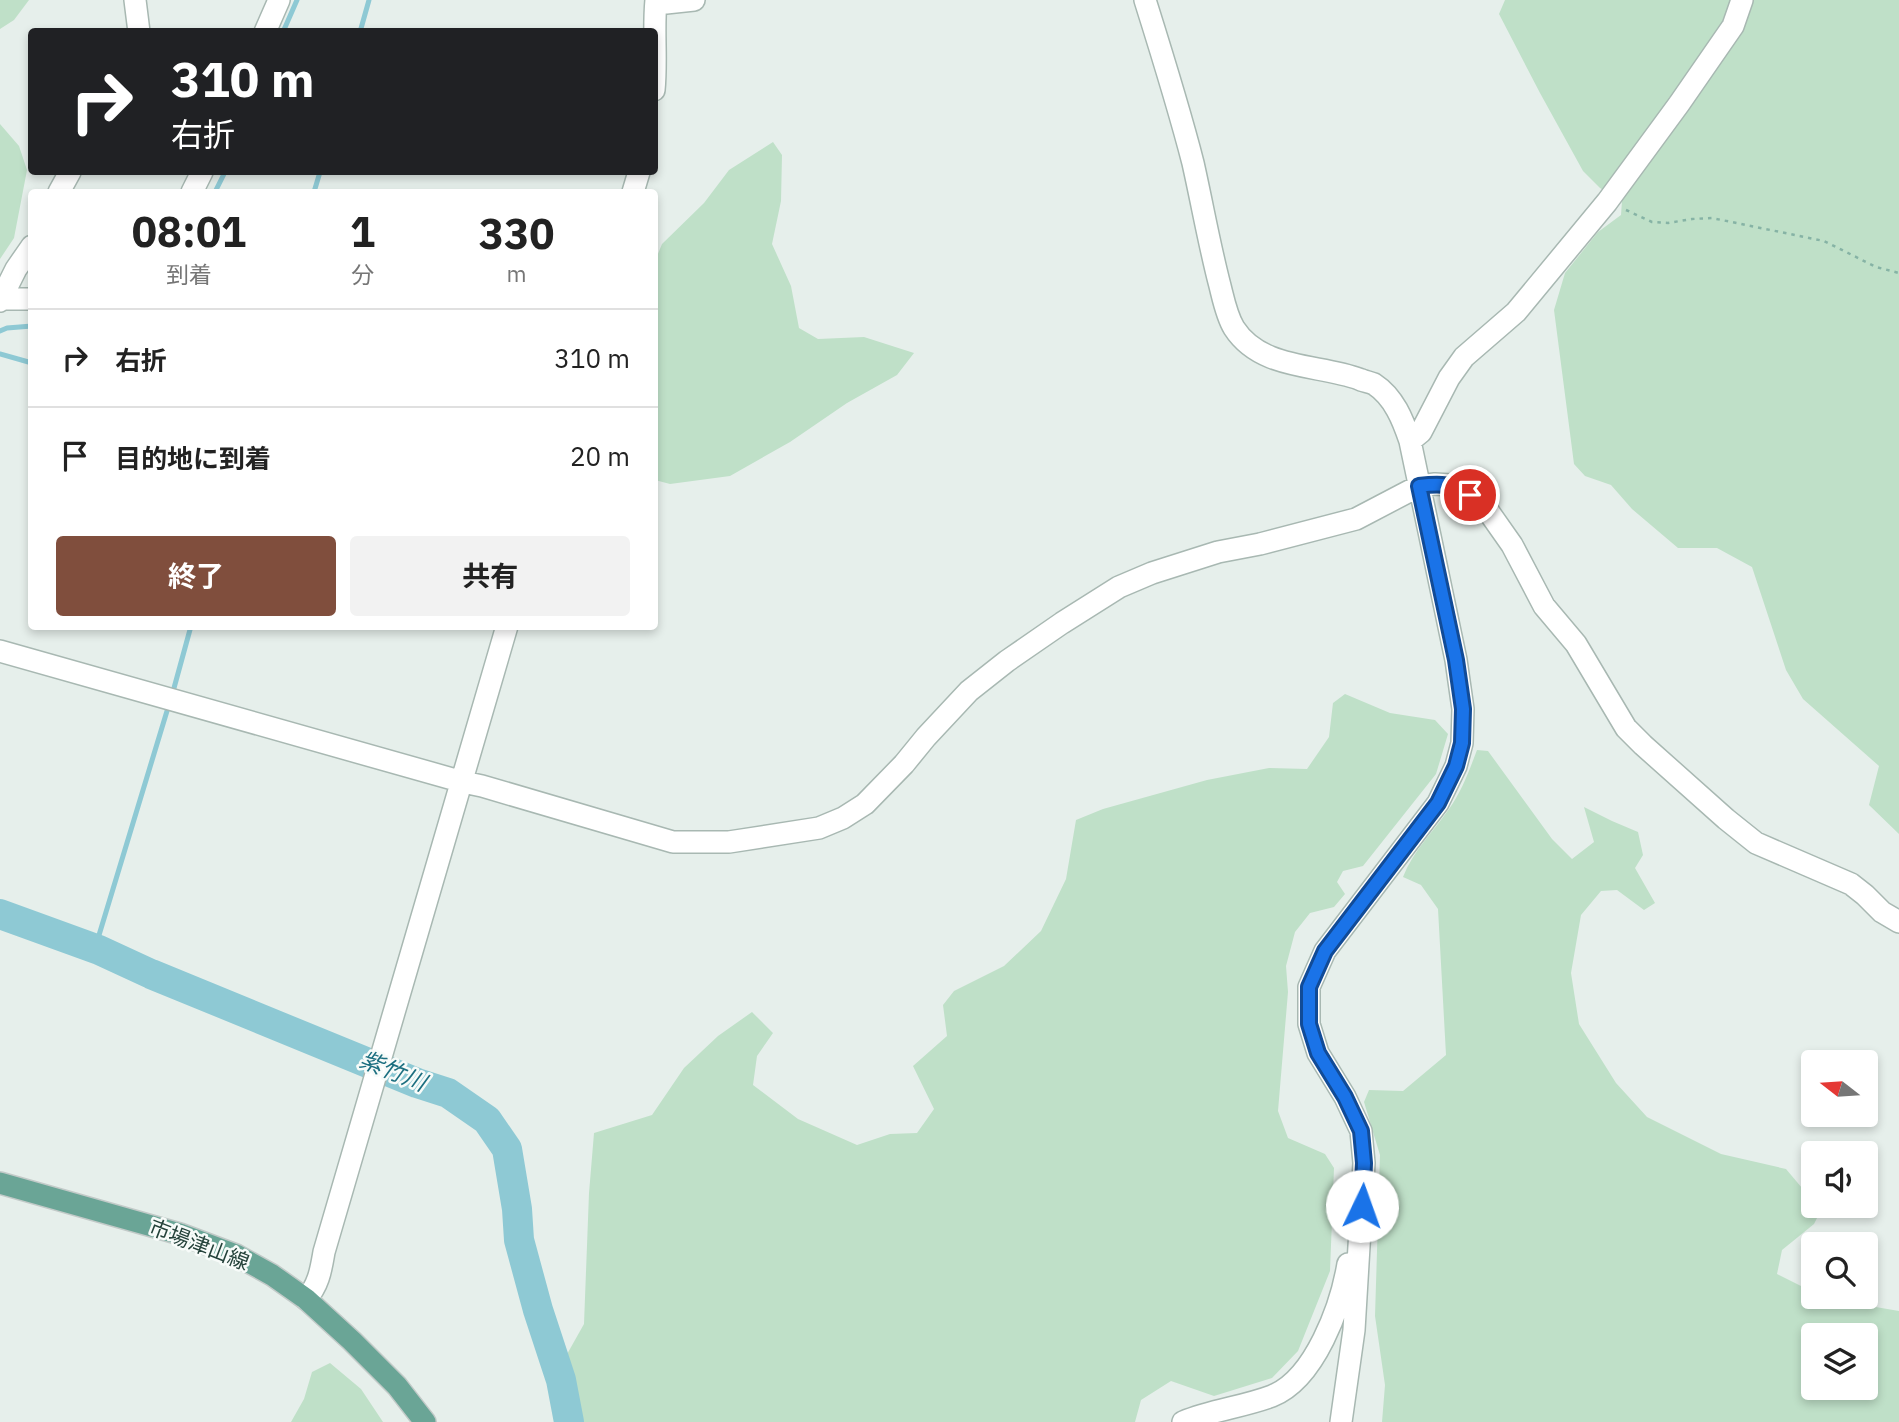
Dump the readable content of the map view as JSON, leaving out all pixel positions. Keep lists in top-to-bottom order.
{
  "streets": {
    "main road": ["市場津山線"]
  },
  "water": ["紫竹川"],
  "north": "left",
  "page": {
    "turn": ["310 m", "右折"],
    "eta": [
      "08:01",
      "到着",
      "1",
      "分",
      "330",
      "m"
    ],
    "list": [
      {
        "name": "右折",
        "value": "310 m"
      },
      {
        "name": "目的地に到着",
        "value": "20 m"
      }
    ],
    "buttons": ["終了", "共有"]
  }
}
